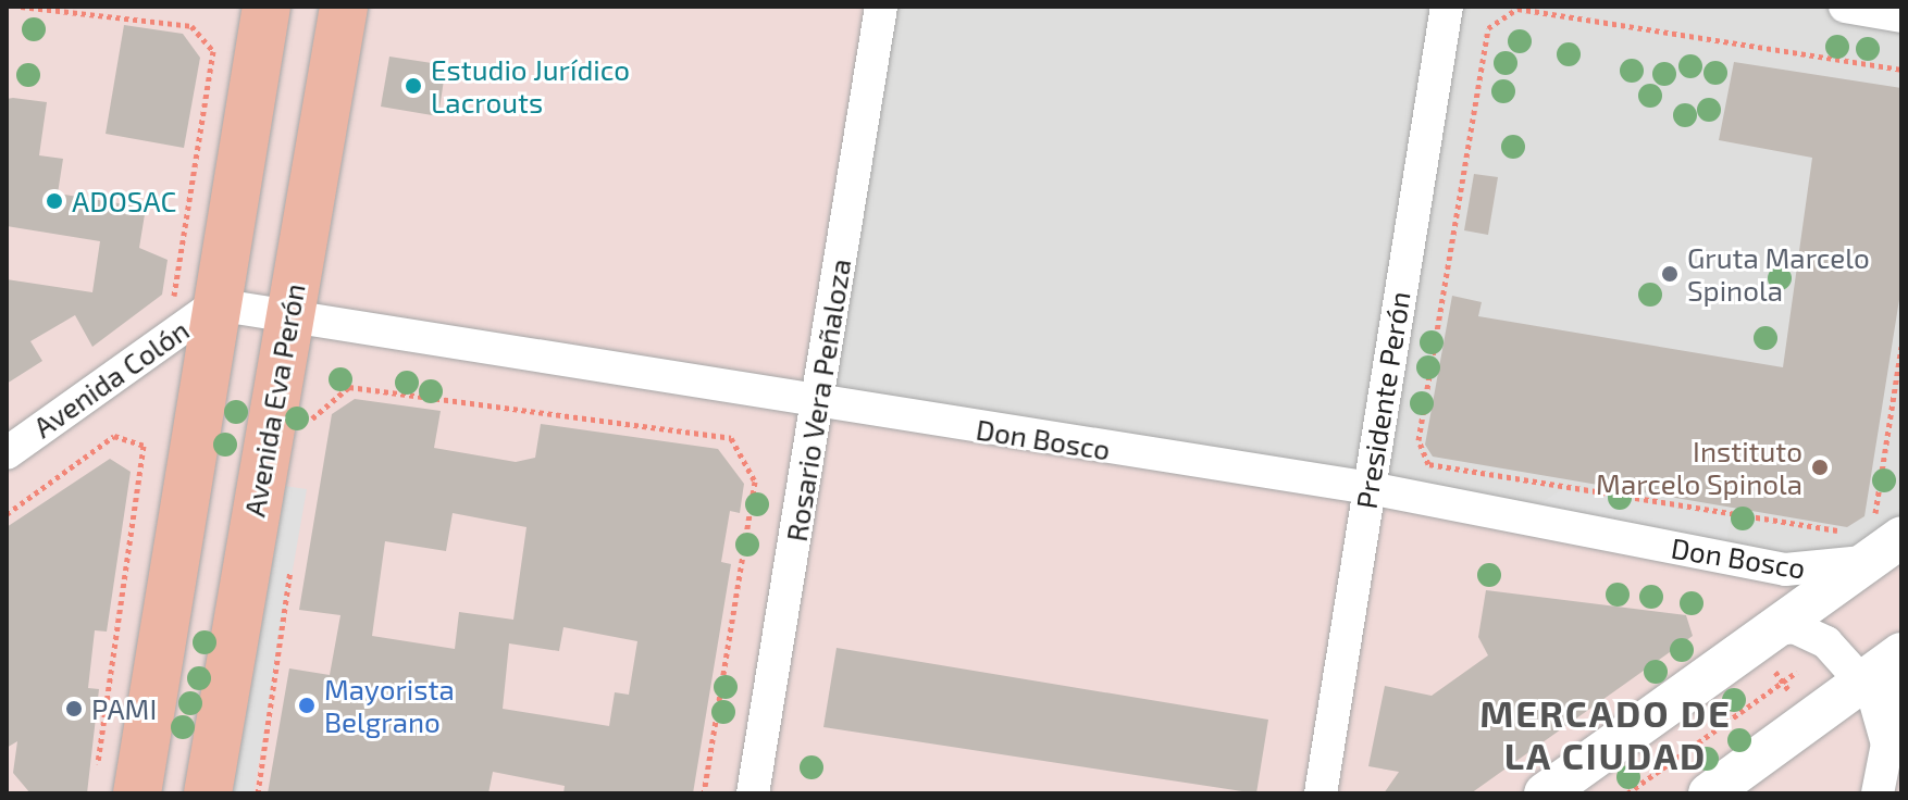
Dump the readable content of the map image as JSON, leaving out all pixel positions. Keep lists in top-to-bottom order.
{
  "streets": {
    "highway": ["Avenida Eva Perón"],
    "street": [
      "Avenida Colón",
      "Rosario Vera Peñaloza",
      "Presidente Perón",
      "Don Bosco"
    ]
  },
  "crossings": [
    ["Avenida Colón", "Don Bosco"],
    ["Avenida Eva Perón", "Don Bosco"],
    ["Rosario Vera Peñaloza", "Don Bosco"],
    ["Presidente Perón", "Don Bosco"]
  ],
  "districts": ["MERCADO DE LA CIUDAD"],
  "places": [
    "Estudio Jurídico Lacrouts",
    "ADOSAC",
    "Gruta Marcelo Spinola",
    "Instituto Marcelo Spinola",
    "Mayorista Belgrano",
    "PAMI"
  ]
}
